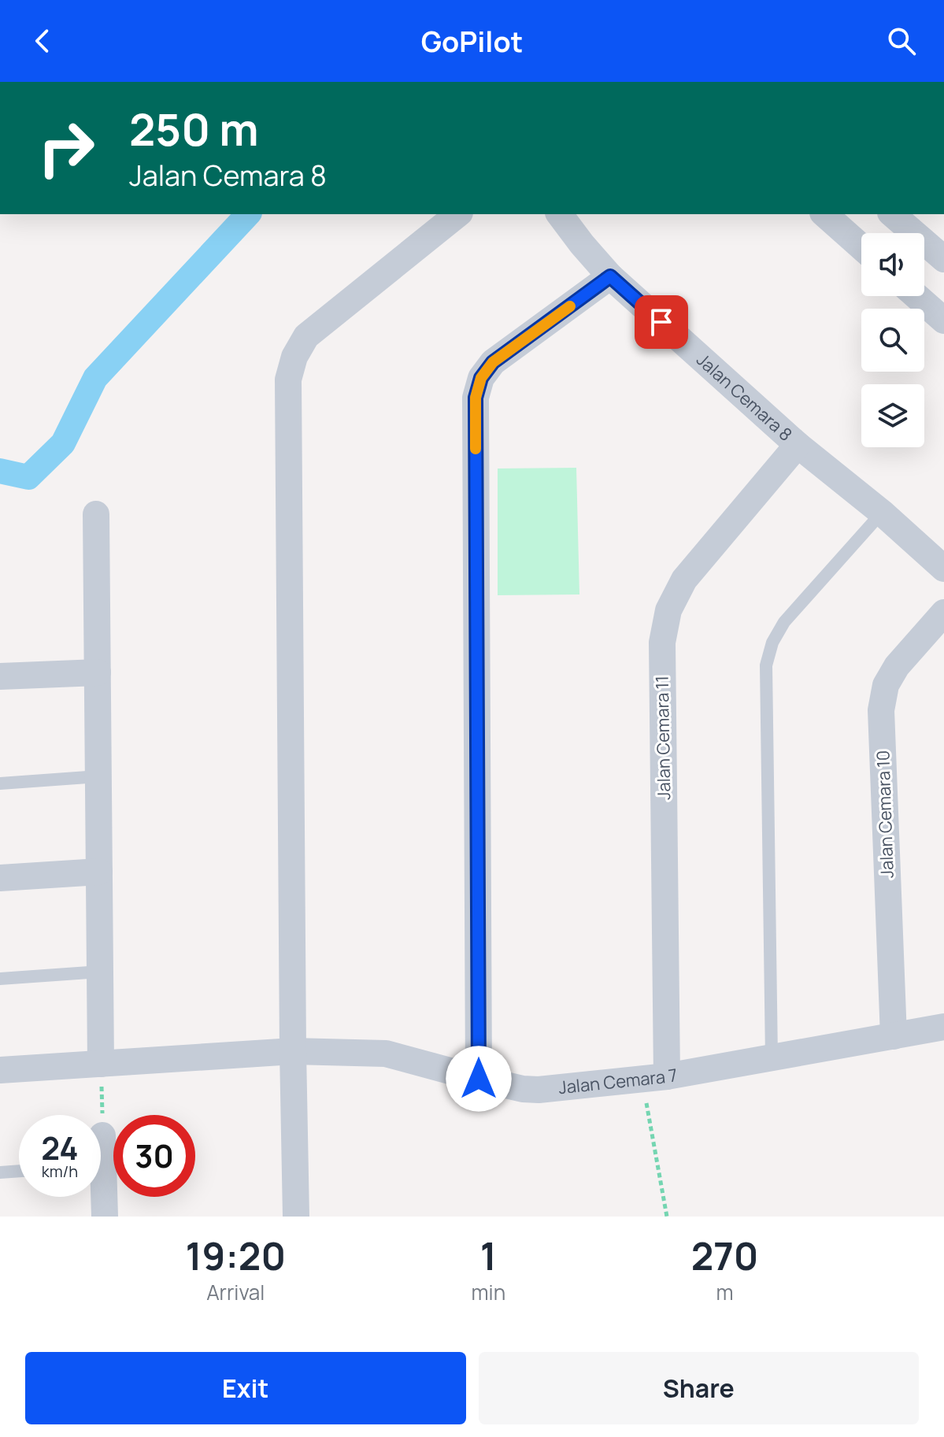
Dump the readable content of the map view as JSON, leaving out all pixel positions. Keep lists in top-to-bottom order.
{
  "streets": {
    "street": [
      "Jalan Cemara 8",
      "Jalan Cemara 11",
      "Jalan Cemara 10",
      "Jalan Cemara 7"
    ]
  },
  "crossings": [
    ["Jalan Cemara 8", "Jalan Cemara 11"],
    ["Jalan Cemara 11", "Jalan Cemara 7"],
    ["Jalan Cemara 10", "Jalan Cemara 7"]
  ],
  "page": {
    "header": "GoPilot",
    "turn": ["250 m", "Jalan Cemara 8"],
    "speed": "24 km/h",
    "limit": "30",
    "eta": [
      "19:20",
      "Arrival",
      "1",
      "min",
      "270",
      "m"
    ],
    "buttons": ["Exit", "Share"]
  }
}
